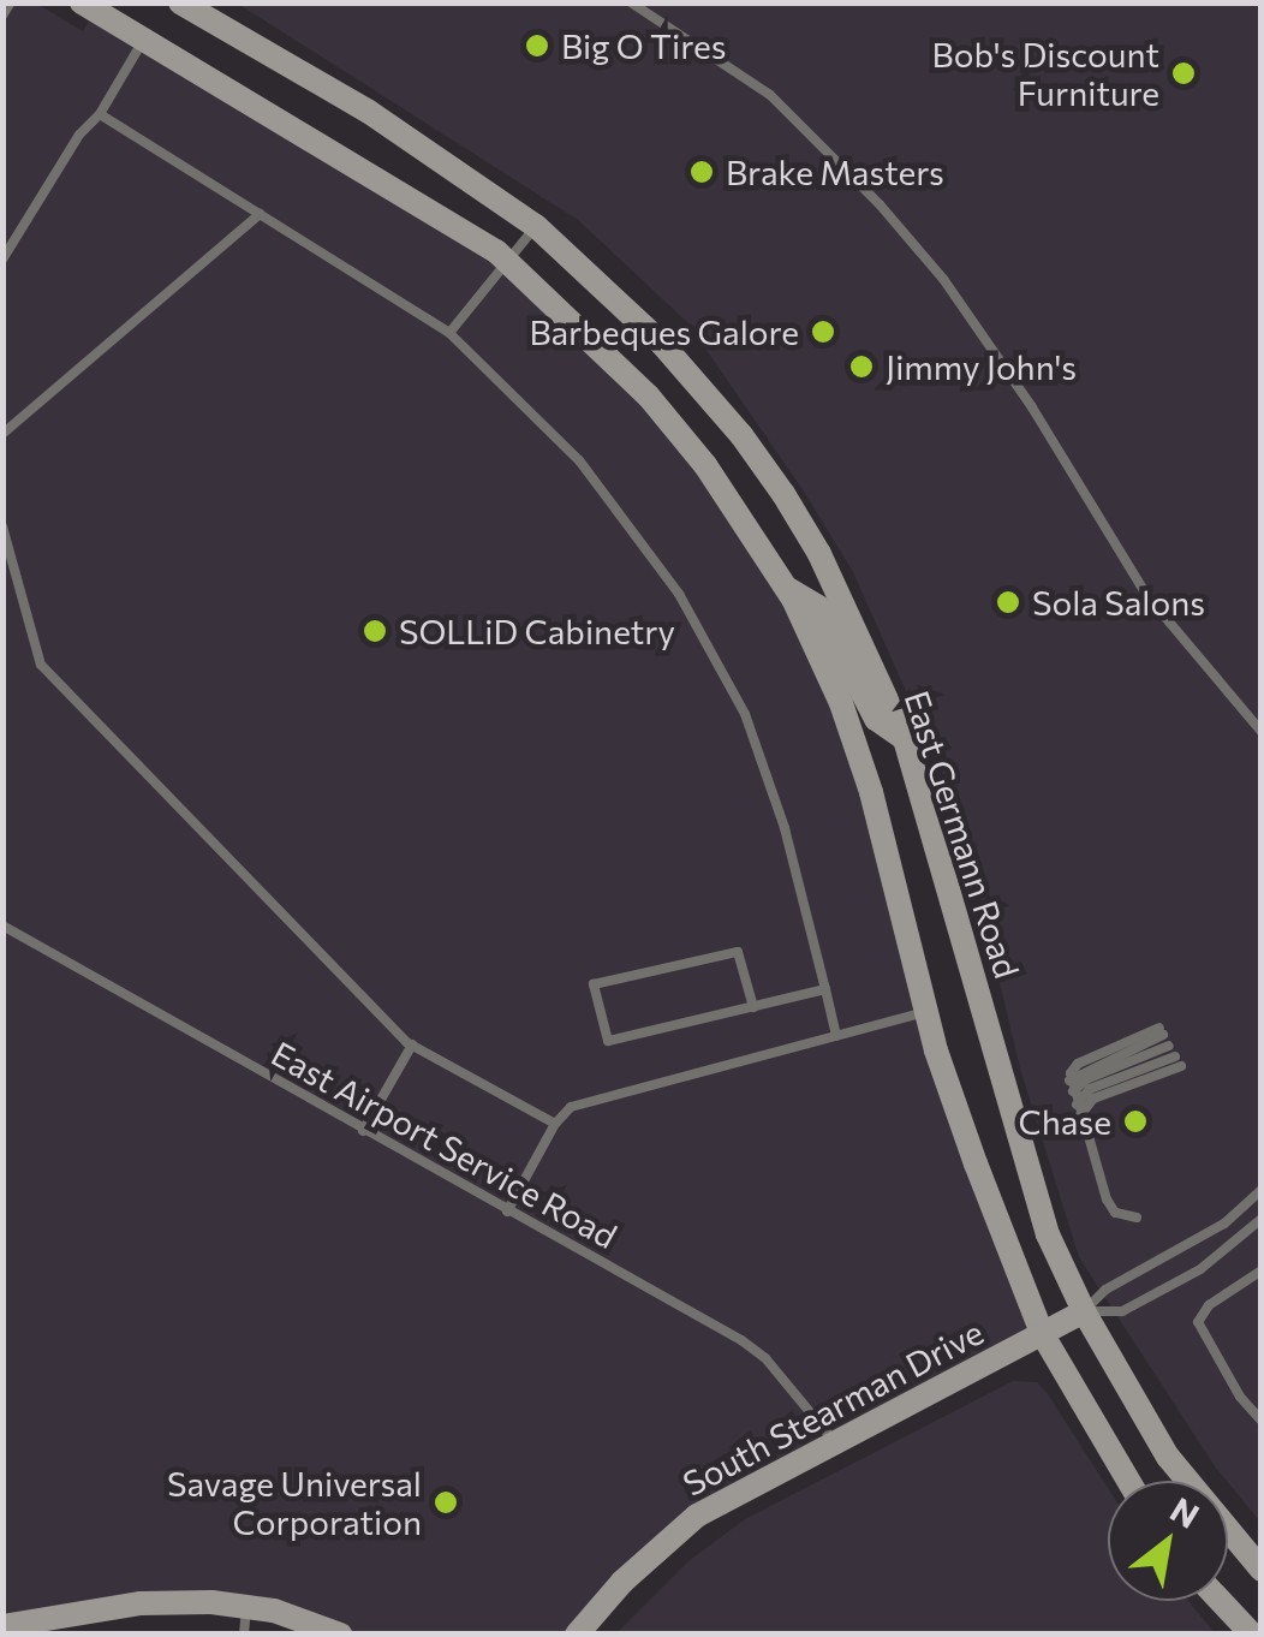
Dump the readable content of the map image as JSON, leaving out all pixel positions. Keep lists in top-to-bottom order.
{
  "streets": {
    "main road": ["East Germann Road", "South Stearman Drive"],
    "lane": ["East Airport Service Road"]
  },
  "crossings": [
    ["East Germann Road", "South Stearman Drive"],
    ["East Airport Service Road", "South Stearman Drive"]
  ],
  "places": [
    "Big O Tires",
    "Bob's Discount Furniture",
    "Brake Masters",
    "Barbeques Galore",
    "Jimmy John's",
    "Sola Salons",
    "SOLLiD Cabinetry",
    "Chase",
    "Savage Universal Corporation"
  ],
  "north": "top right"
}
